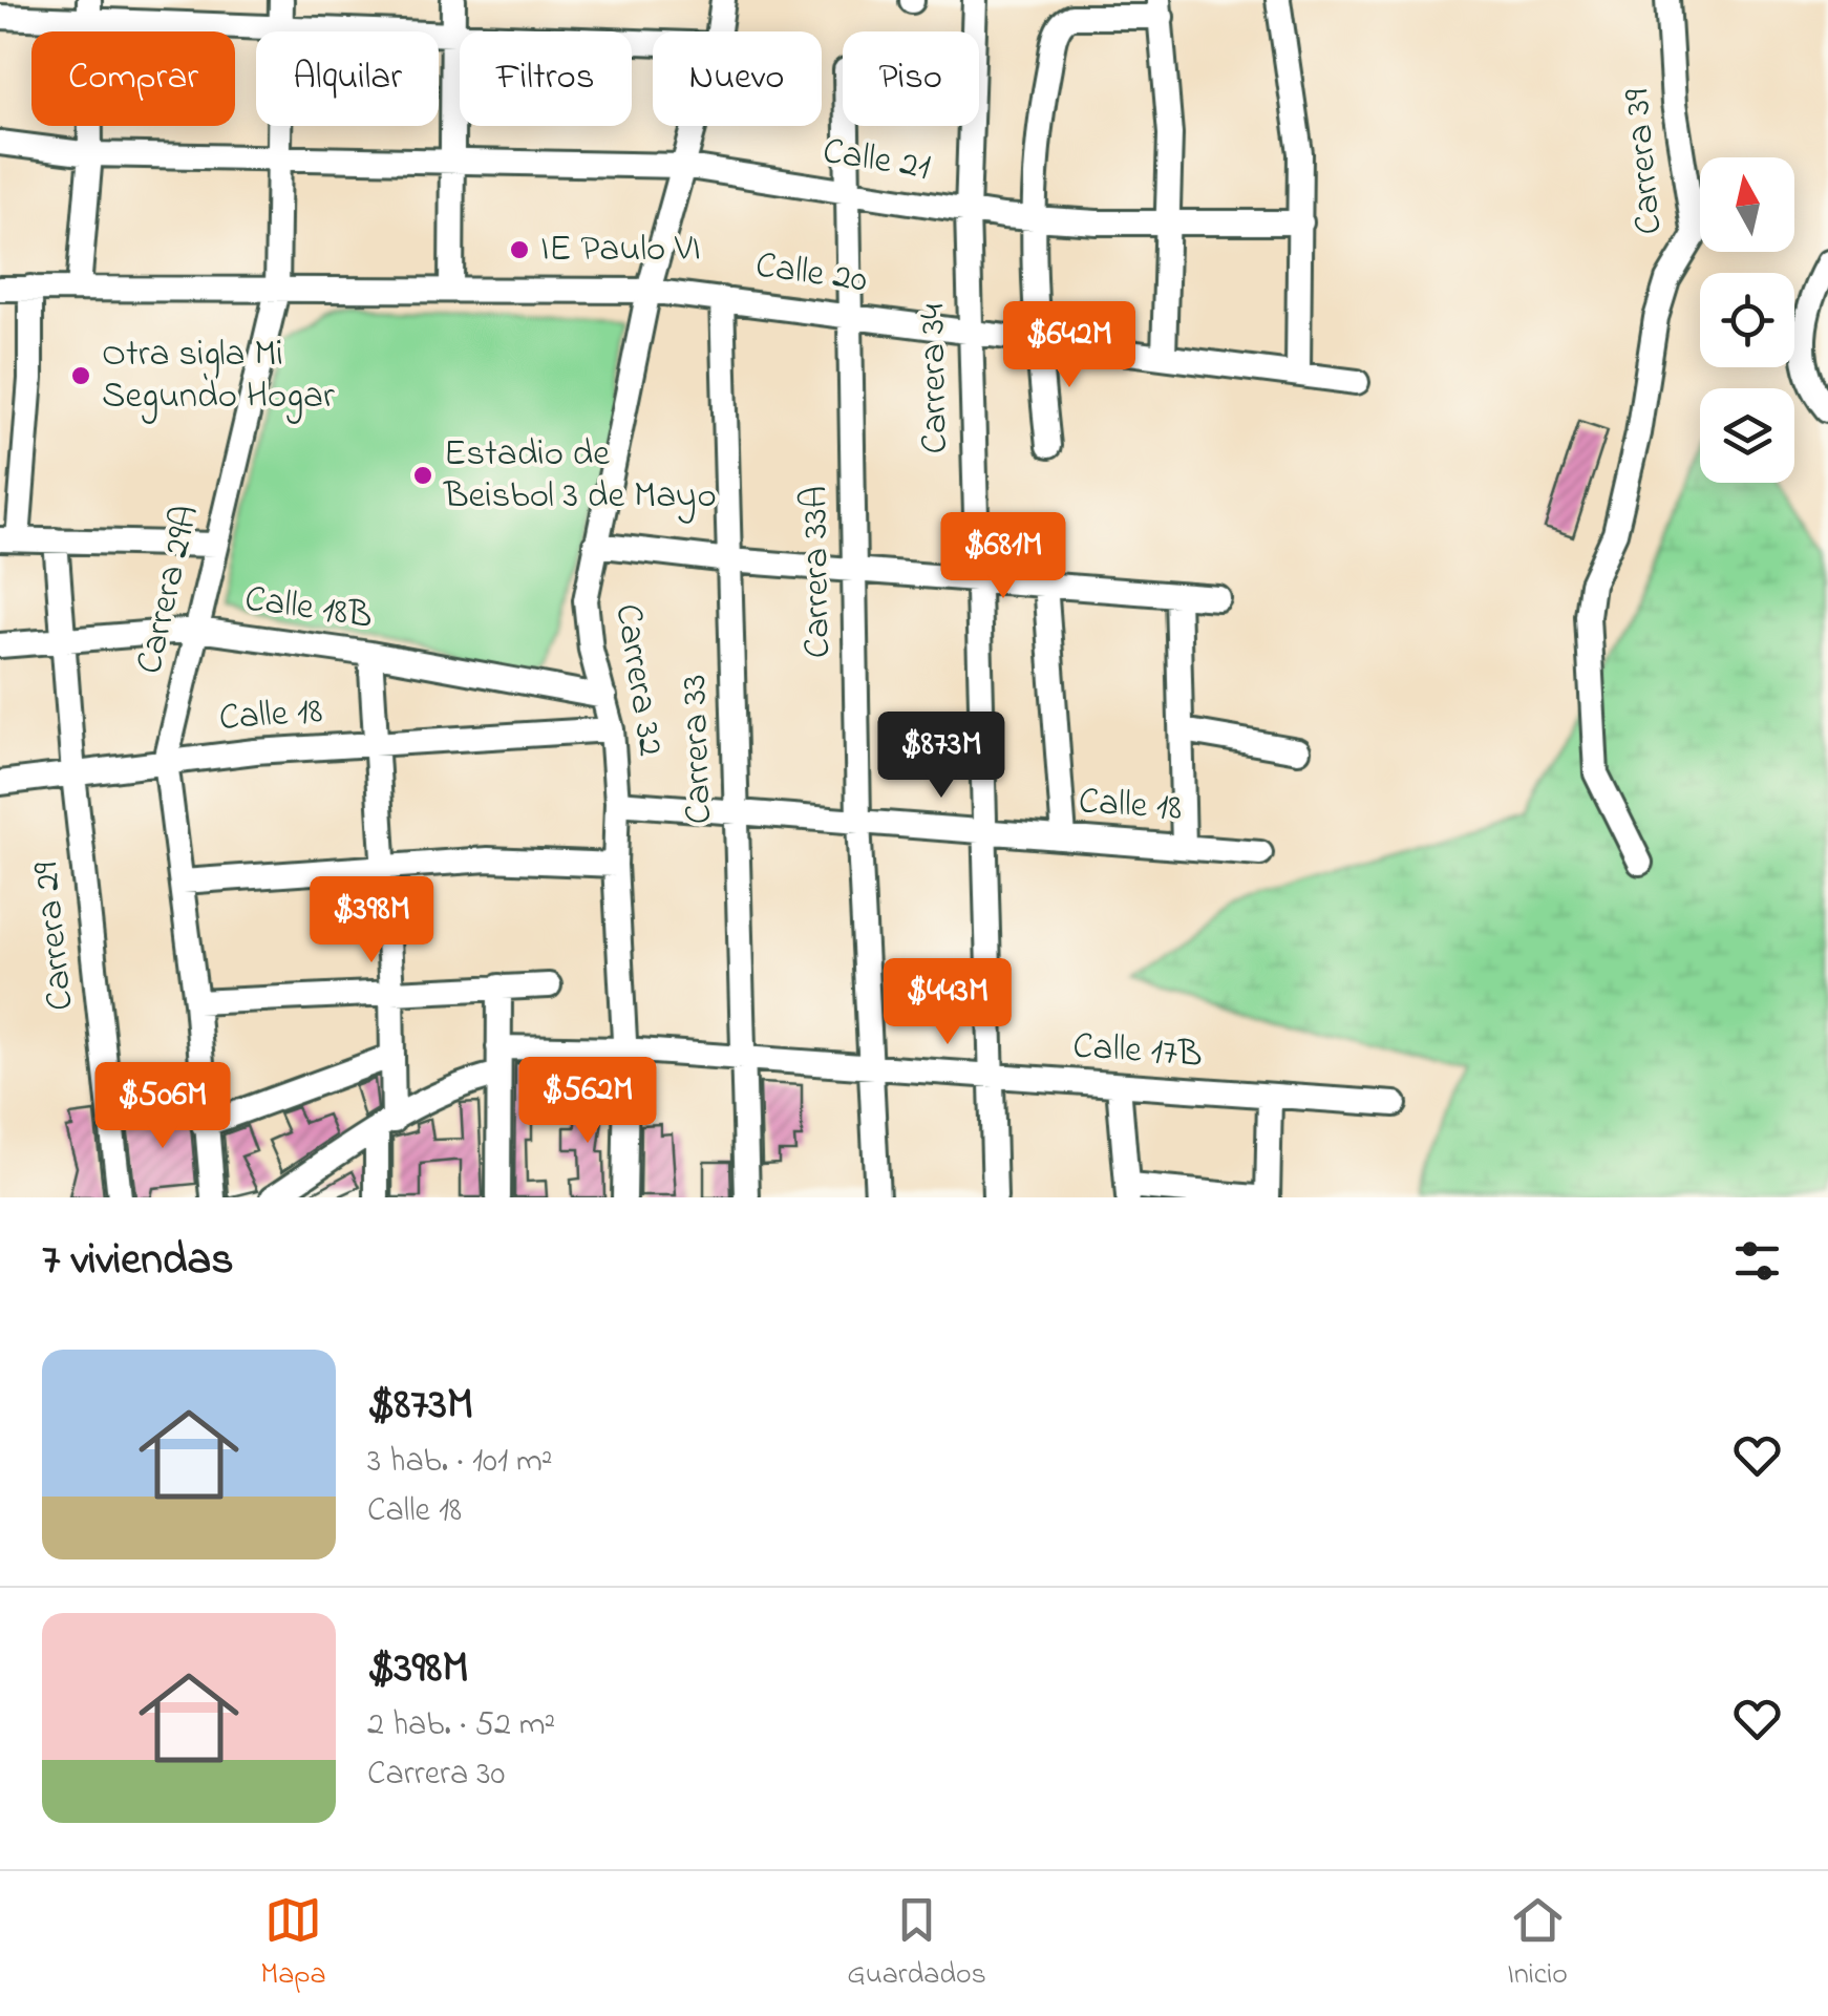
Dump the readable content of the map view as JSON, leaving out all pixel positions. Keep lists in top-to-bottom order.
{
  "streets": {
    "street": [
      "Calle 21",
      "Carrera 39",
      "Calle 20",
      "Carrera 34",
      "Carrera 33A",
      "Carrera 29A",
      "Calle 18B",
      "Carrera 32",
      "Calle 18",
      "Carrera 33",
      "Carrera 29",
      "Calle 17B"
    ]
  },
  "crossings": [
    ["Calle 21", "Carrera 34"],
    ["Calle 21", "Carrera 33A"],
    ["Calle 21", "Carrera 29A"],
    ["Calle 21", "Carrera 32"],
    ["Calle 20", "Carrera 34"],
    ["Calle 20", "Carrera 33A"],
    ["Calle 20", "Carrera 29A"],
    ["Calle 20", "Carrera 32"],
    ["Calle 20", "Carrera 33"],
    ["Carrera 34", "Calle 18"],
    ["Carrera 34", "Calle 17B"],
    ["Carrera 33A", "Calle 18"],
    ["Carrera 33A", "Calle 17B"],
    ["Carrera 29A", "Calle 18B"],
    ["Carrera 29A", "Calle 18"],
    ["Calle 18B", "Carrera 32"],
    ["Calle 18B", "Carrera 29"],
    ["Carrera 32", "Calle 18"],
    ["Carrera 32", "Calle 17B"],
    ["Calle 18", "Carrera 33"],
    ["Calle 18", "Carrera 29"],
    ["Carrera 33", "Calle 17B"]
  ],
  "places": ["IE Paulo VI", "Otra sigla Mi Segundo Hogar", "Estadio de Beisbol 3 de Mayo"],
  "north": "top",
  "page": {
    "chip": [
      "Comprar",
      "Alquilar",
      "Filtros",
      "Nuevo",
      "Piso"
    ],
    "price": [
      "$642M",
      "$681M",
      "$873M",
      "$398M",
      "$443M",
      "$562M",
      "$506M"
    ],
    "heading": "7 viviendas",
    "list": [
      {
        "name": "$873M",
        "note": "3 hab. · 101 m² · Calle 18"
      },
      {
        "name": "$398M",
        "note": "2 hab. · 52 m² · Carrera 30"
      }
    ],
    "tabs": ["Mapa", "Guardados", "Inicio"]
  }
}
